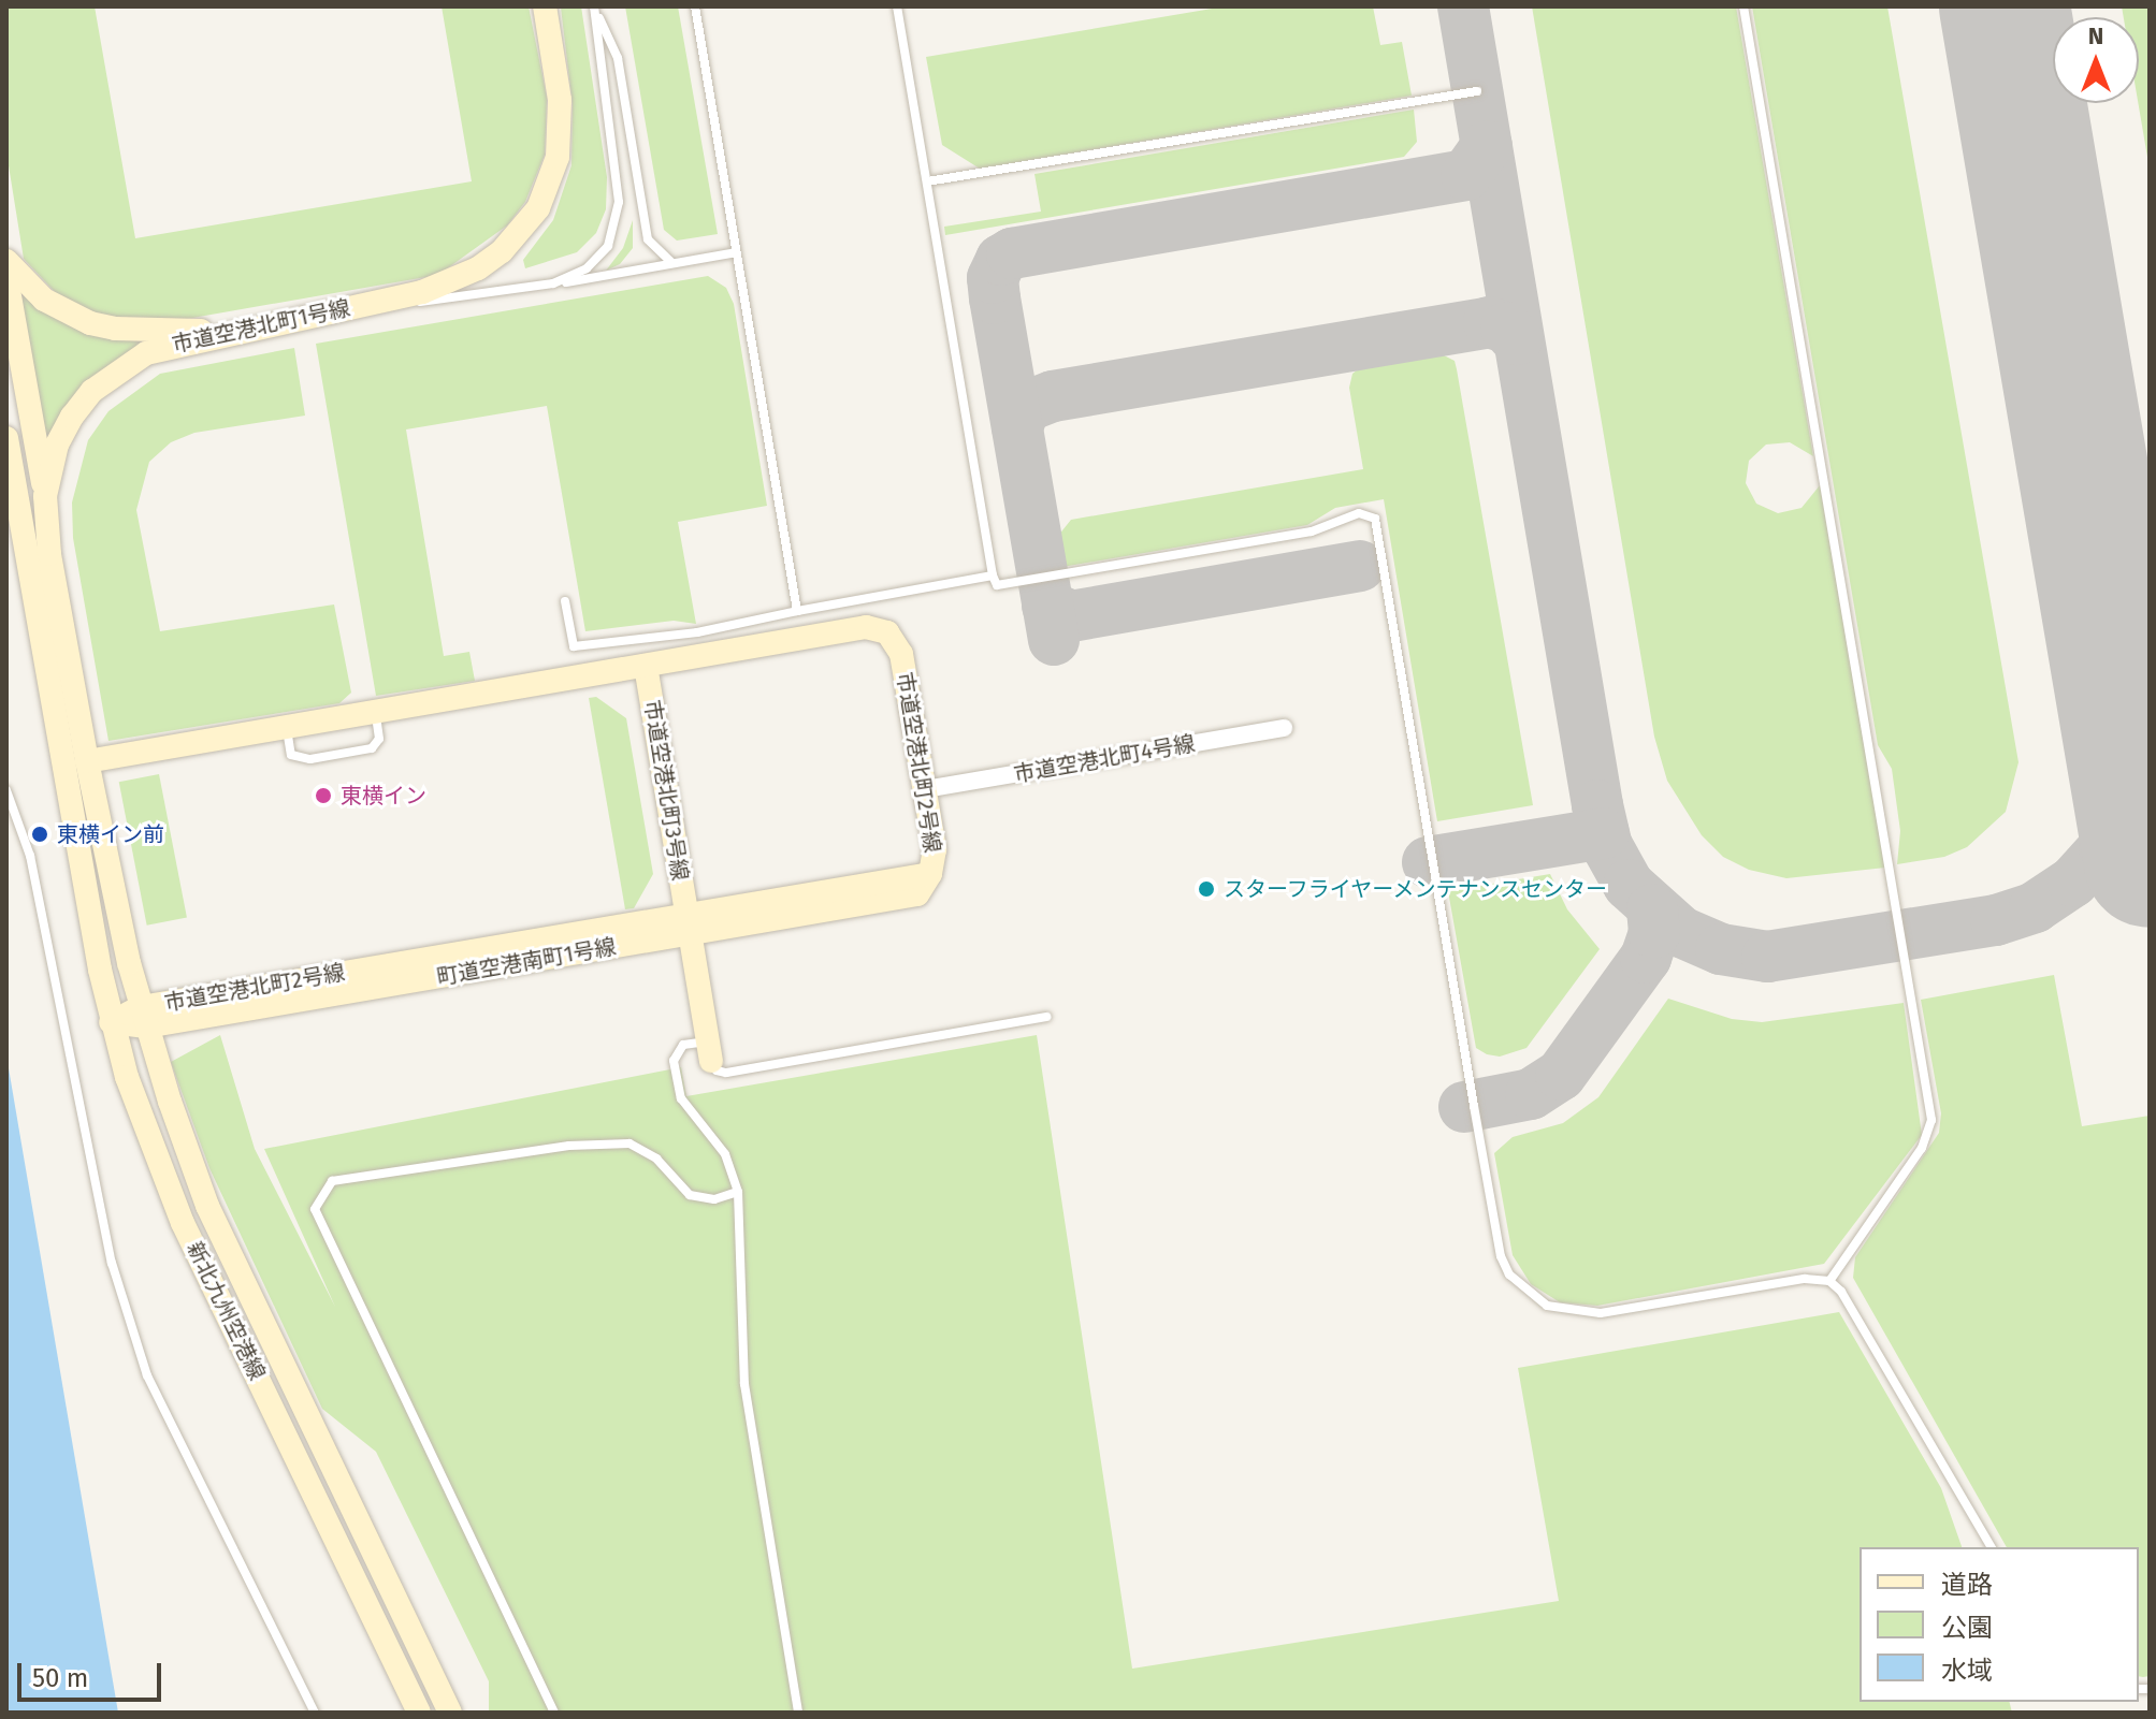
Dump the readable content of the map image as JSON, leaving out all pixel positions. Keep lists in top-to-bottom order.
{
  "streets": {
    "street": [
      "市道空港北町1号線",
      "市道空港北町4号線",
      "市道空港北町2号線",
      "市道空港北町3号線",
      "新北九州空港線"
    ]
  },
  "crossings": [
    ["市道空港北町1号線", "市道空港北町2号線"],
    ["市道空港北町1号線", "新北九州空港線"],
    ["市道空港北町4号線", "市道空港北町2号線"],
    ["市道空港北町2号線", "市道空港北町3号線"],
    ["市道空港北町2号線", "新北九州空港線"]
  ],
  "places": ["東横イン", "東横イン前", "スターフライヤーメンテナンスセンター"],
  "legend": ["道路", "公園", "水域"],
  "scale_bar": "50 m",
  "north": "top"
}
